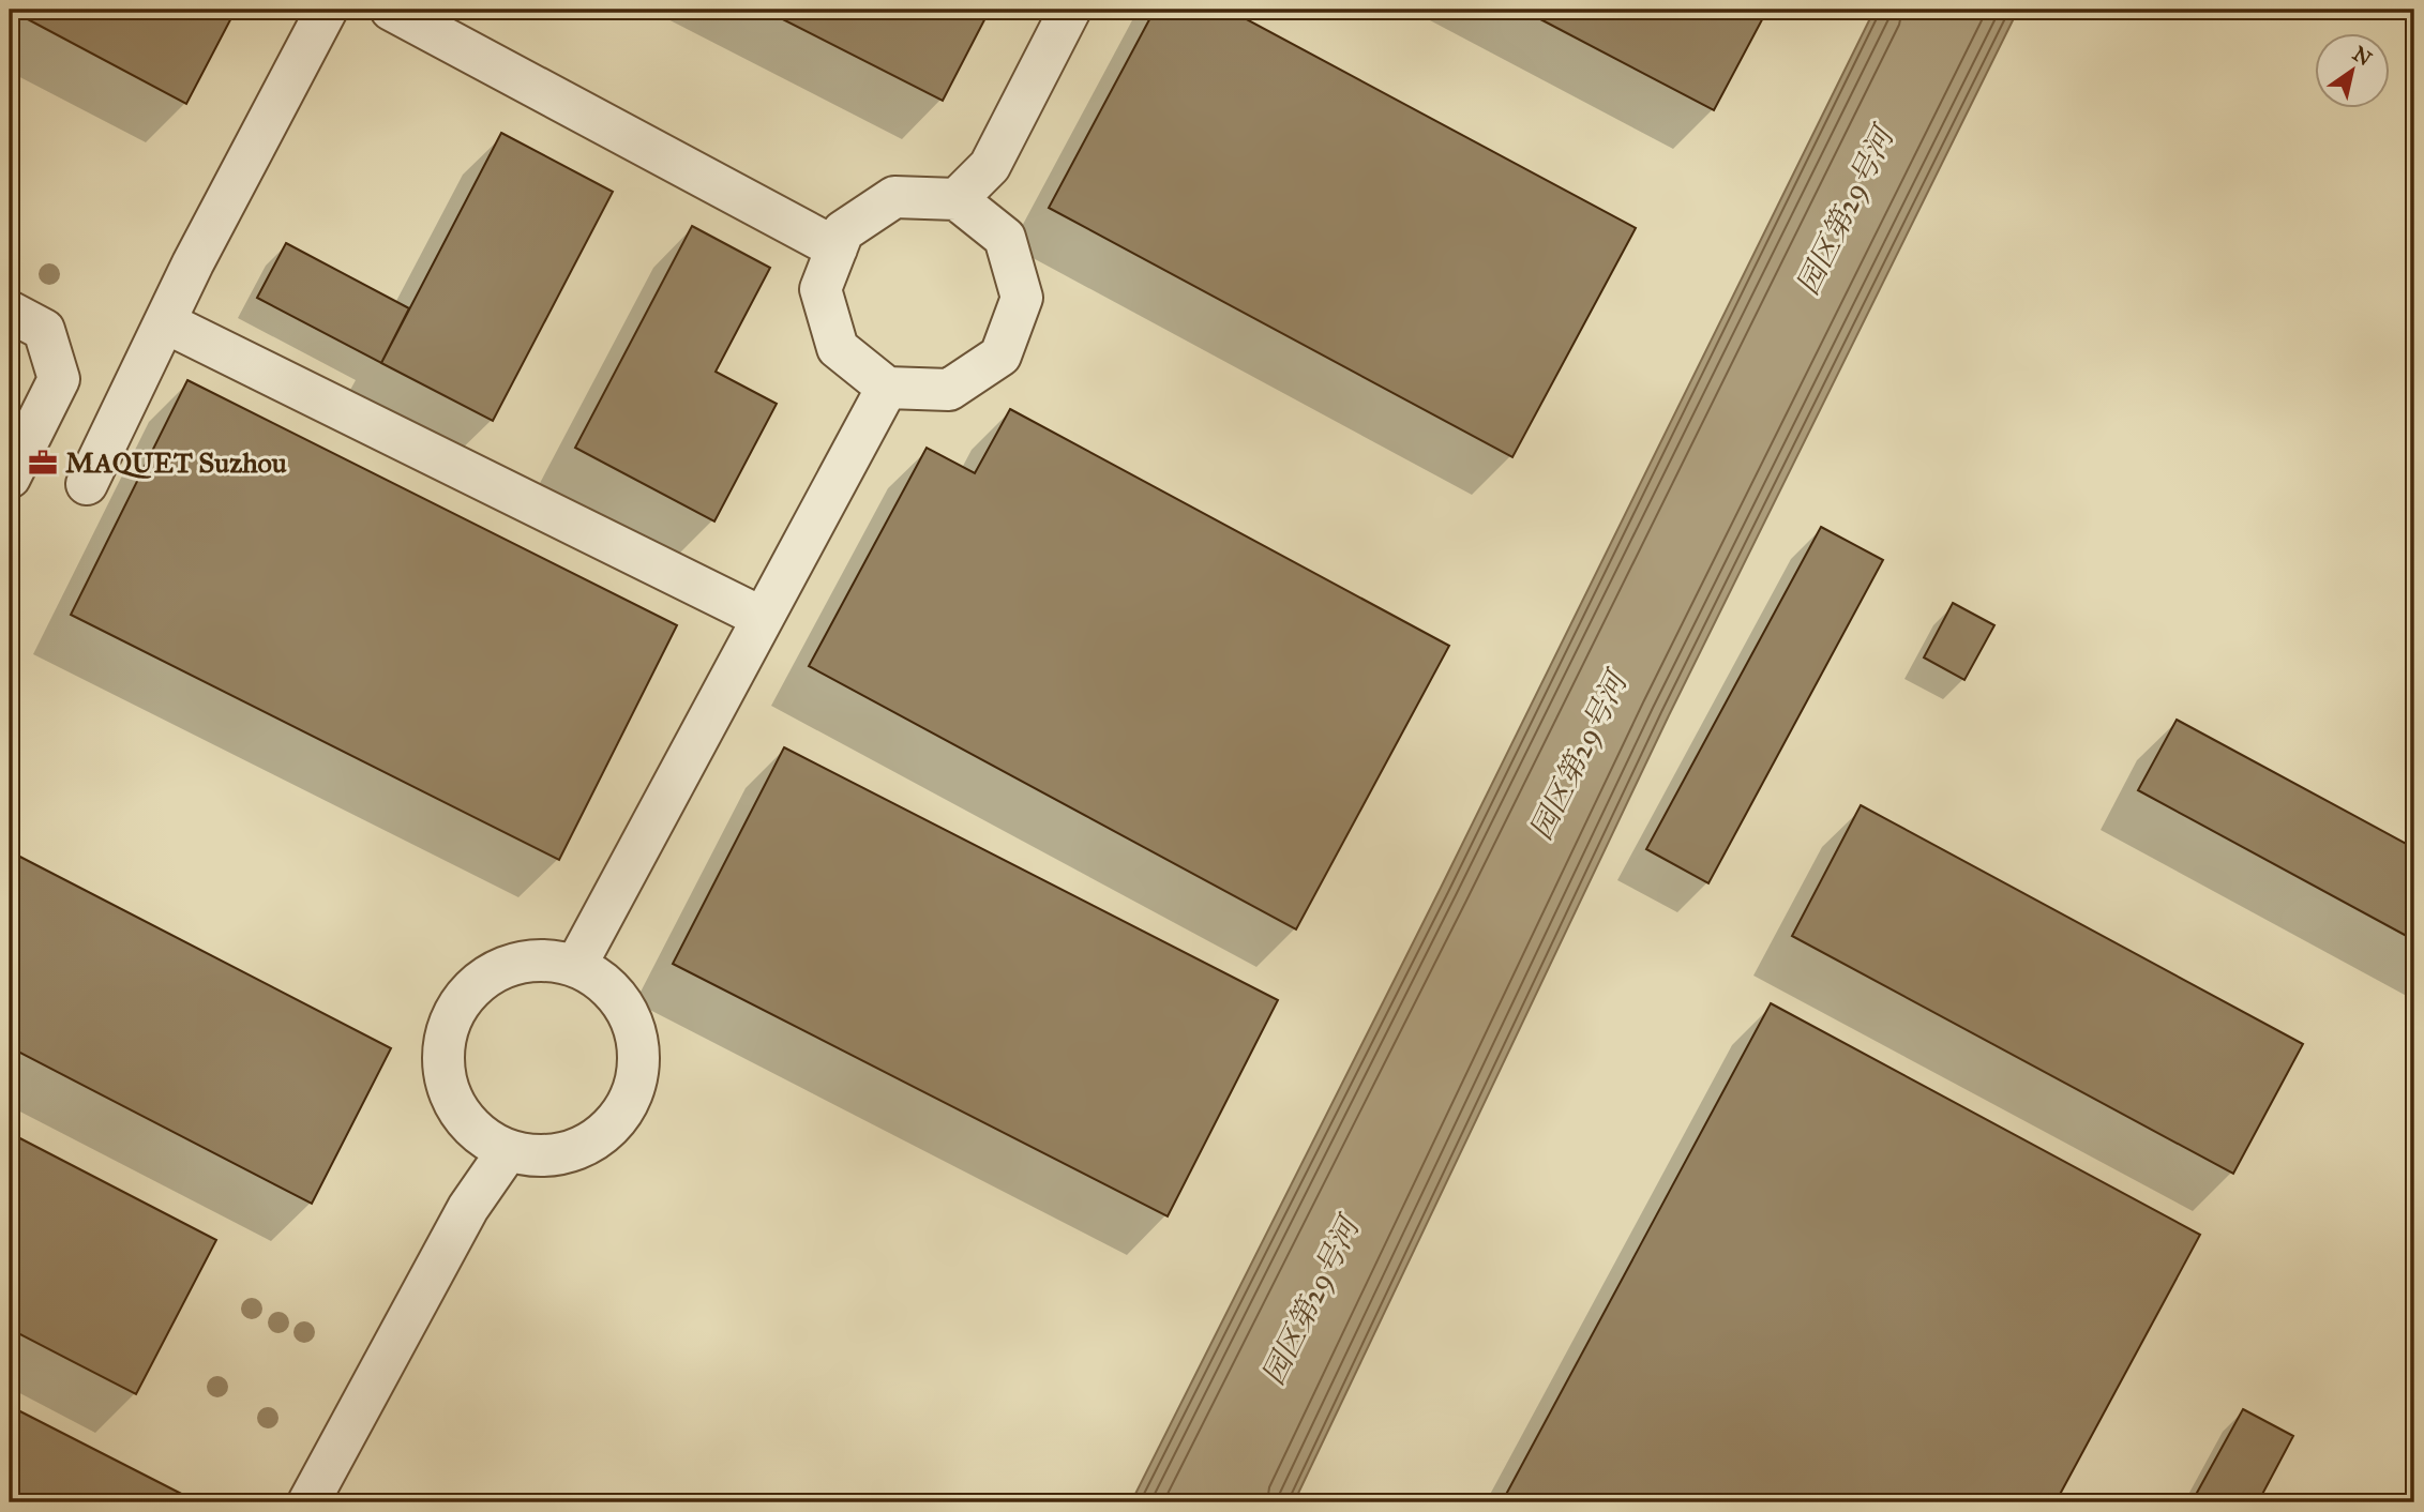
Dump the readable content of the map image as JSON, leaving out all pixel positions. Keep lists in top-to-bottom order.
{
  "water": ["园区第29号河"],
  "places": {
    "office": ["MAQUET Suzhou"]
  },
  "north": "top right"
}
